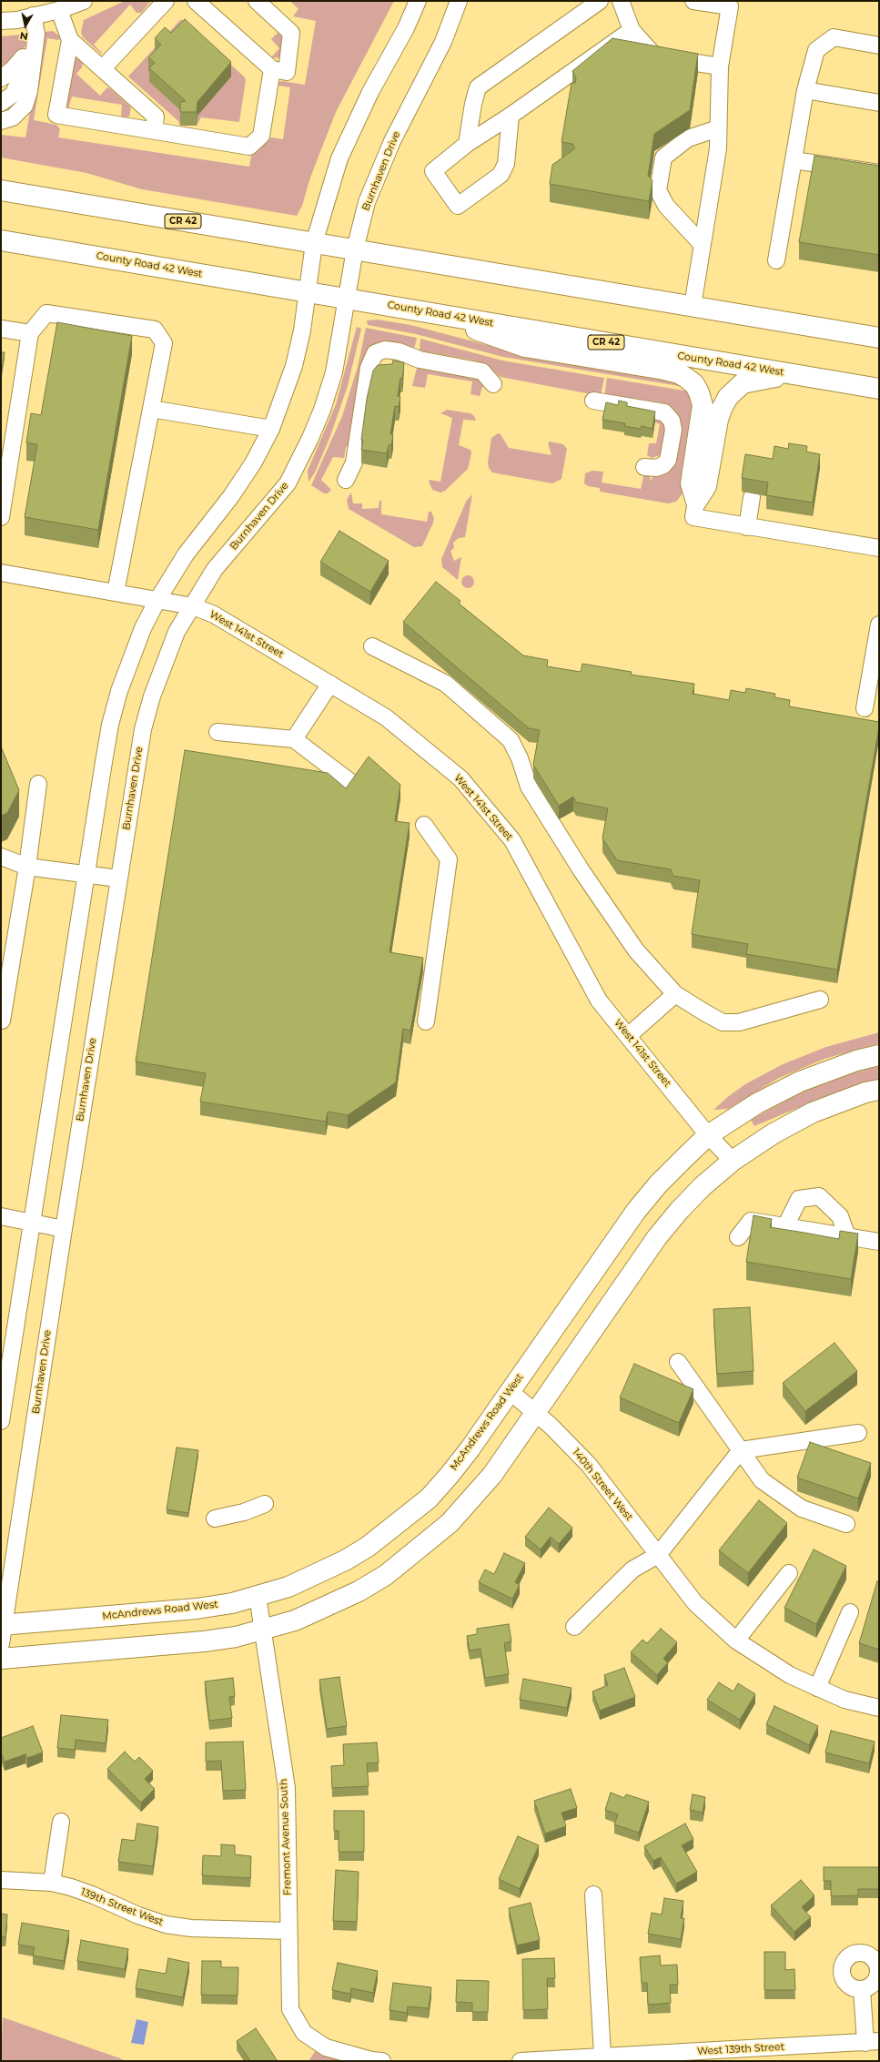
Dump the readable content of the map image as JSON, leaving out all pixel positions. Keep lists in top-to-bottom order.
{
  "streets": {
    "main road": ["CR 42", "County Road 42 West", "McAndrews Road West"],
    "street": [
      "Burnhaven Drive",
      "West 141st Street",
      "140th Street West",
      "Fremont Avenue South",
      "139th Street West",
      "West 139th Street"
    ]
  },
  "crossings": [
    ["Burnhaven Drive", "CR 42"],
    ["Burnhaven Drive", "County Road 42 West"],
    ["Burnhaven Drive", "West 141st Street"],
    ["Burnhaven Drive", "McAndrews Road West"],
    ["West 141st Street", "McAndrews Road West"],
    ["McAndrews Road West", "140th Street West"],
    ["McAndrews Road West", "Fremont Avenue South"],
    ["Fremont Avenue South", "139th Street West"]
  ],
  "north": "bottom"
}
